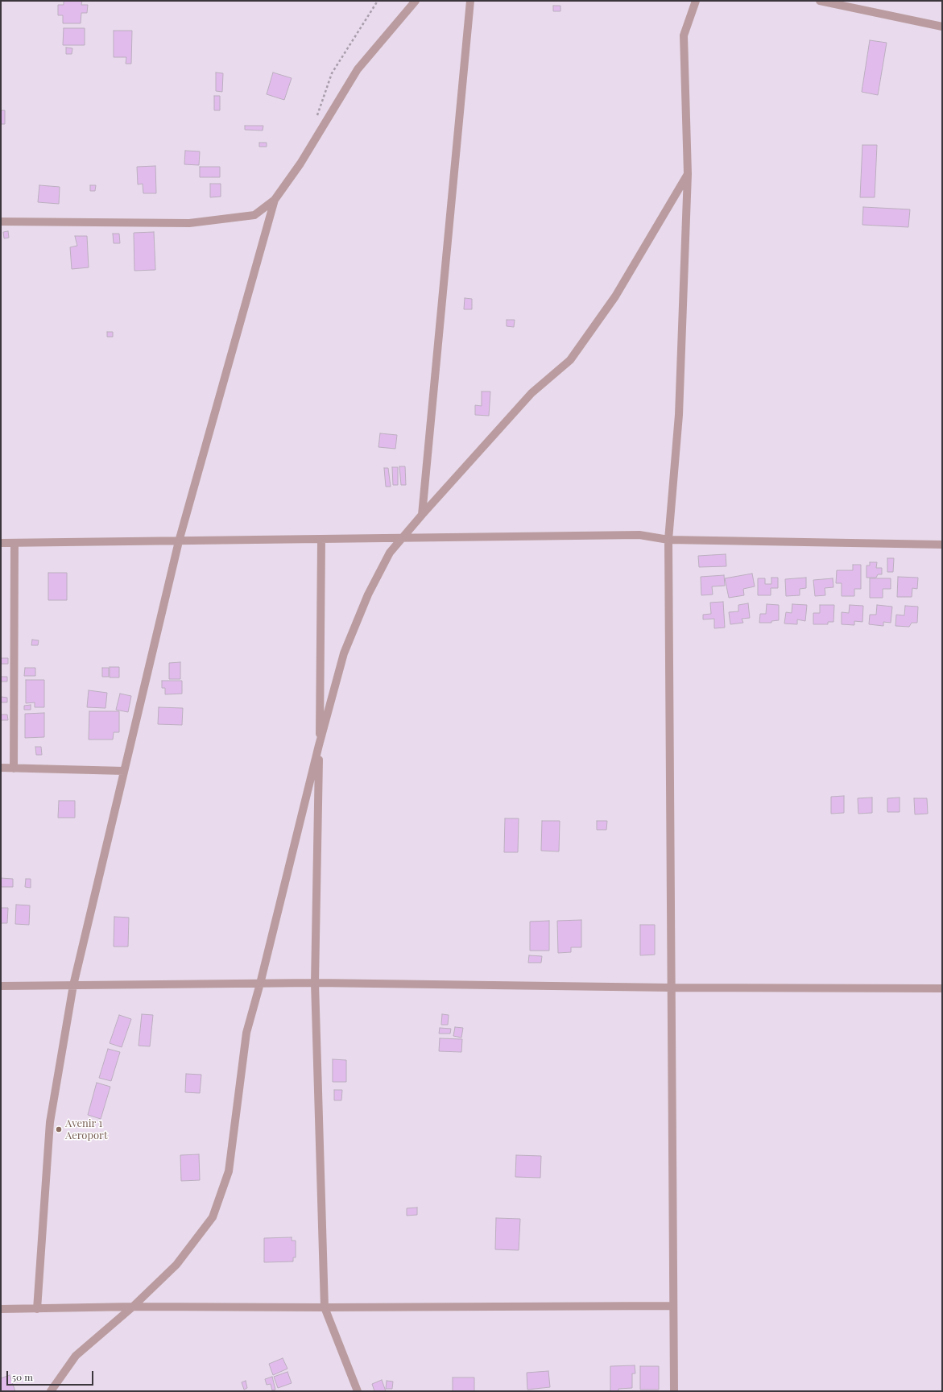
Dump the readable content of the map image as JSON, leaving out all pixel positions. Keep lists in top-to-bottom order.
{
  "places": ["Avenir 1 Aeroport"],
  "scale_bar": "50 m"
}
